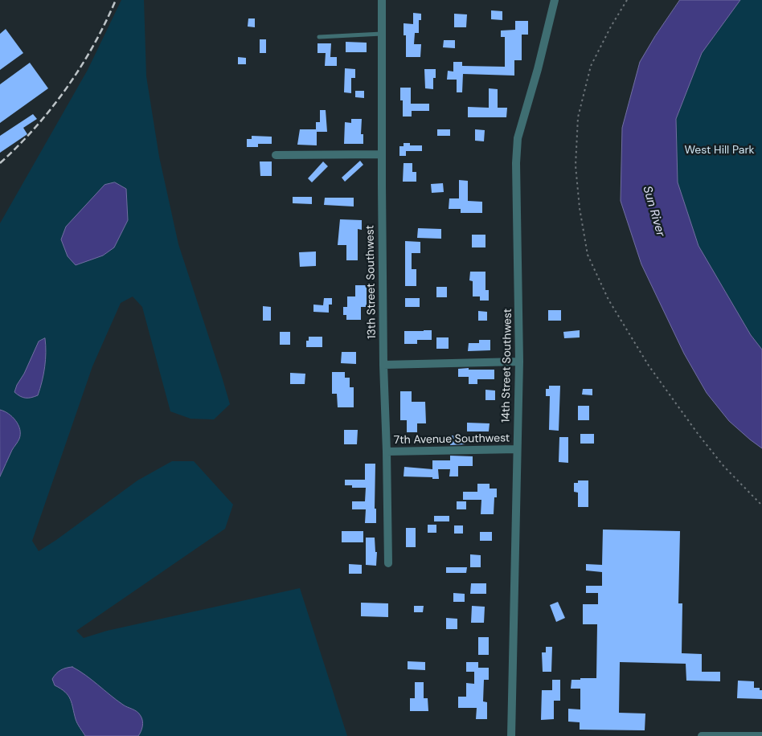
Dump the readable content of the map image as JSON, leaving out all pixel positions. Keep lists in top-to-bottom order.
{
  "streets": {
    "street": ["13th Street Southwest", "14th Street Southwest", "7th Avenue Southwest"]
  },
  "crossings": [
    ["13th Street Southwest", "7th Avenue Southwest"],
    ["14th Street Southwest", "7th Avenue Southwest"]
  ],
  "water": ["Sun River"],
  "parks": ["West Hill Park"]
}
